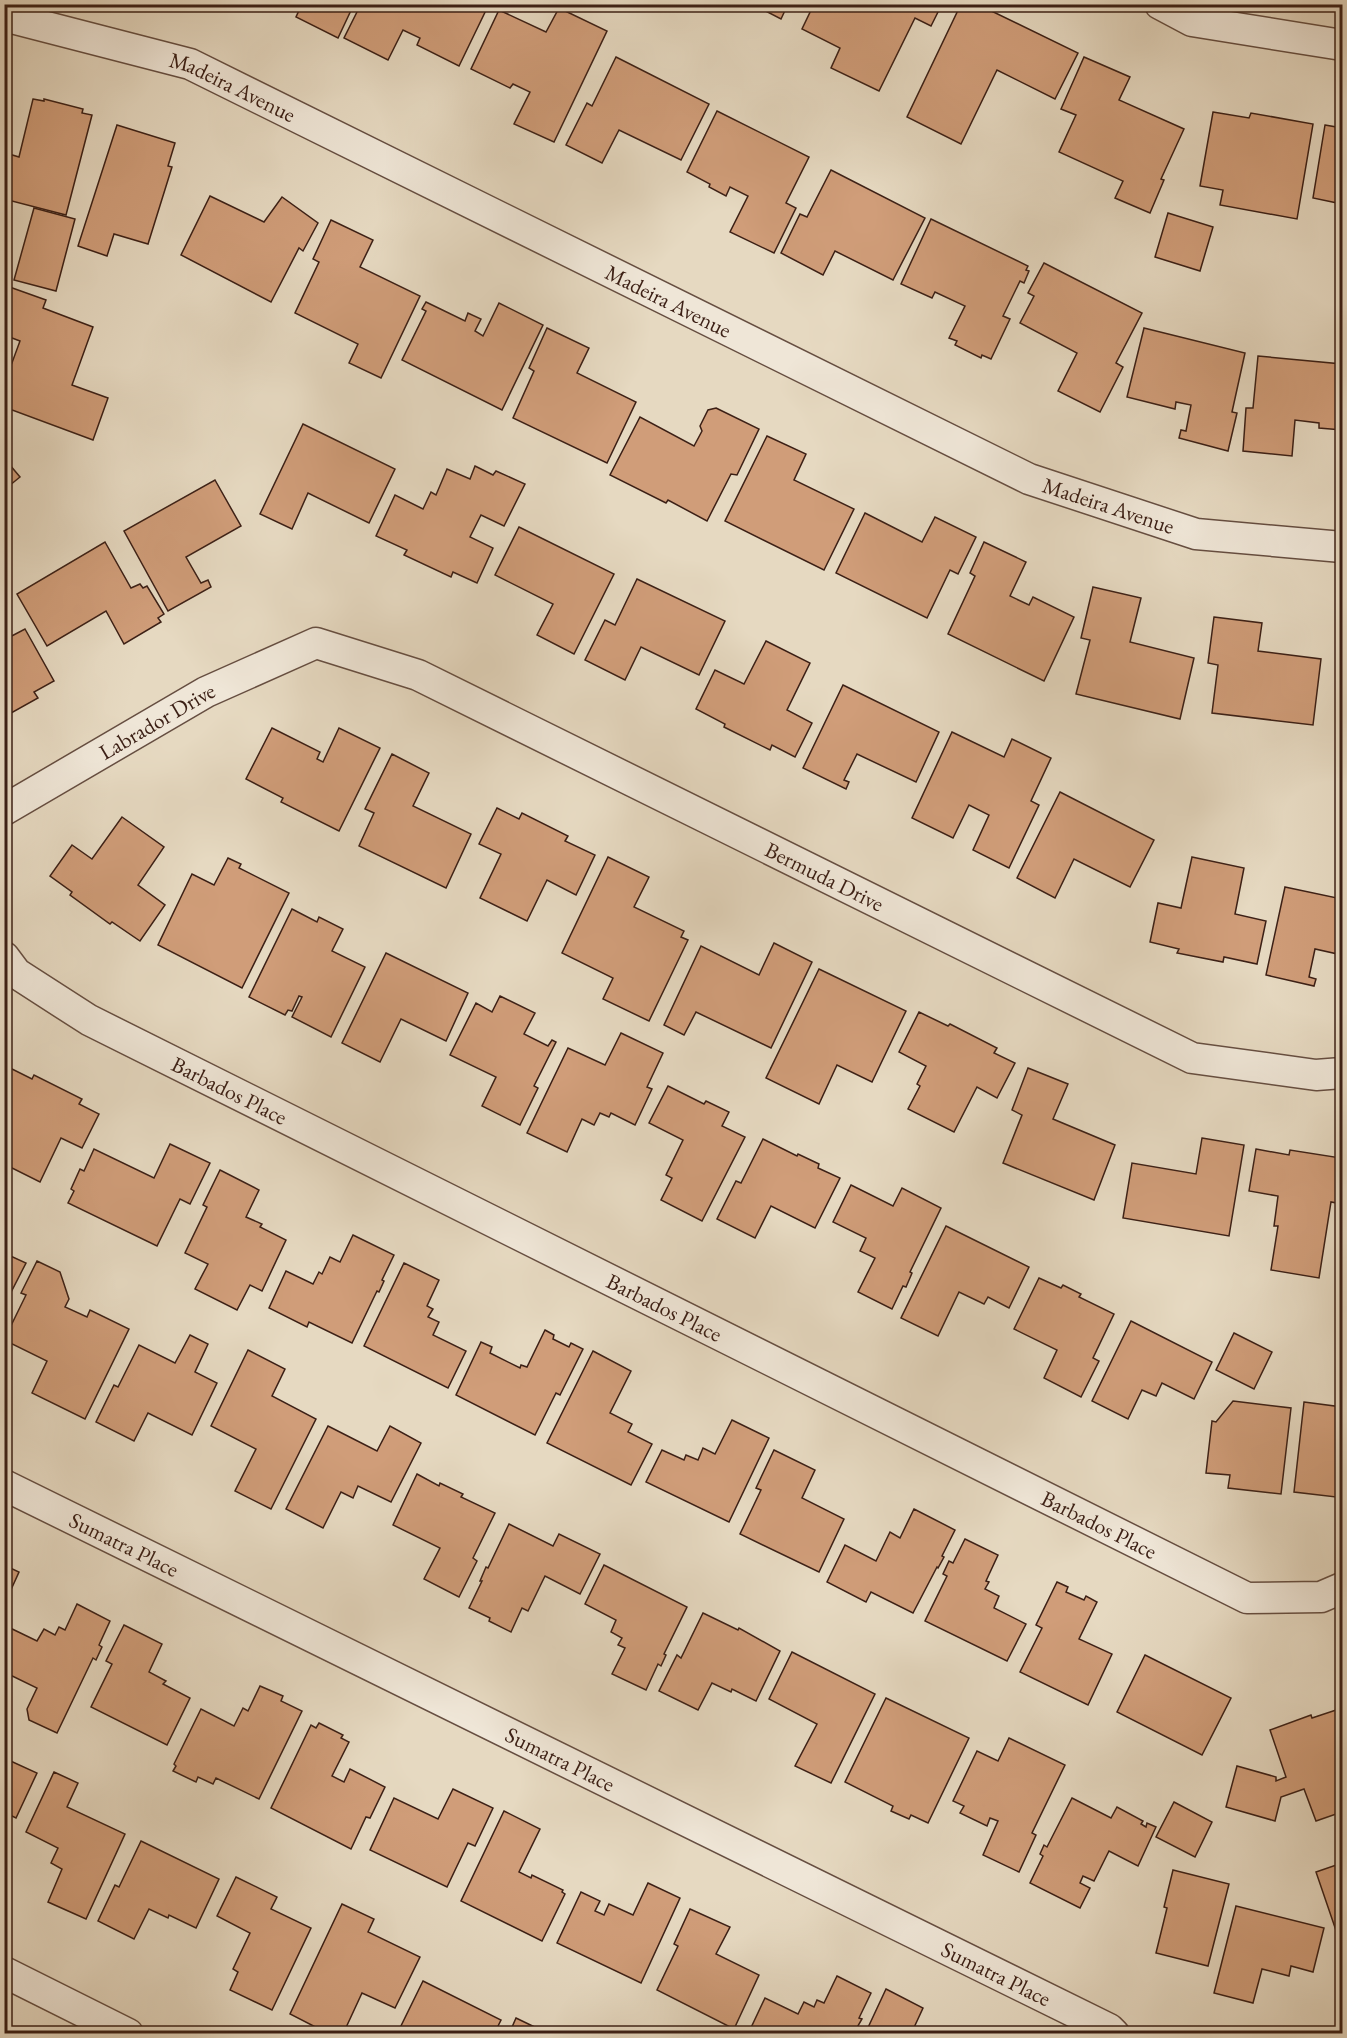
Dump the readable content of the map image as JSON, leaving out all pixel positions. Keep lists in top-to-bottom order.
{
  "streets": {
    "street": [
      "Madeira Avenue",
      "Labrador Drive",
      "Bermuda Drive",
      "Barbados Place",
      "Sumatra Place"
    ]
  },
  "crossings": [
    ["Labrador Drive", "Bermuda Drive"]
  ]
}
